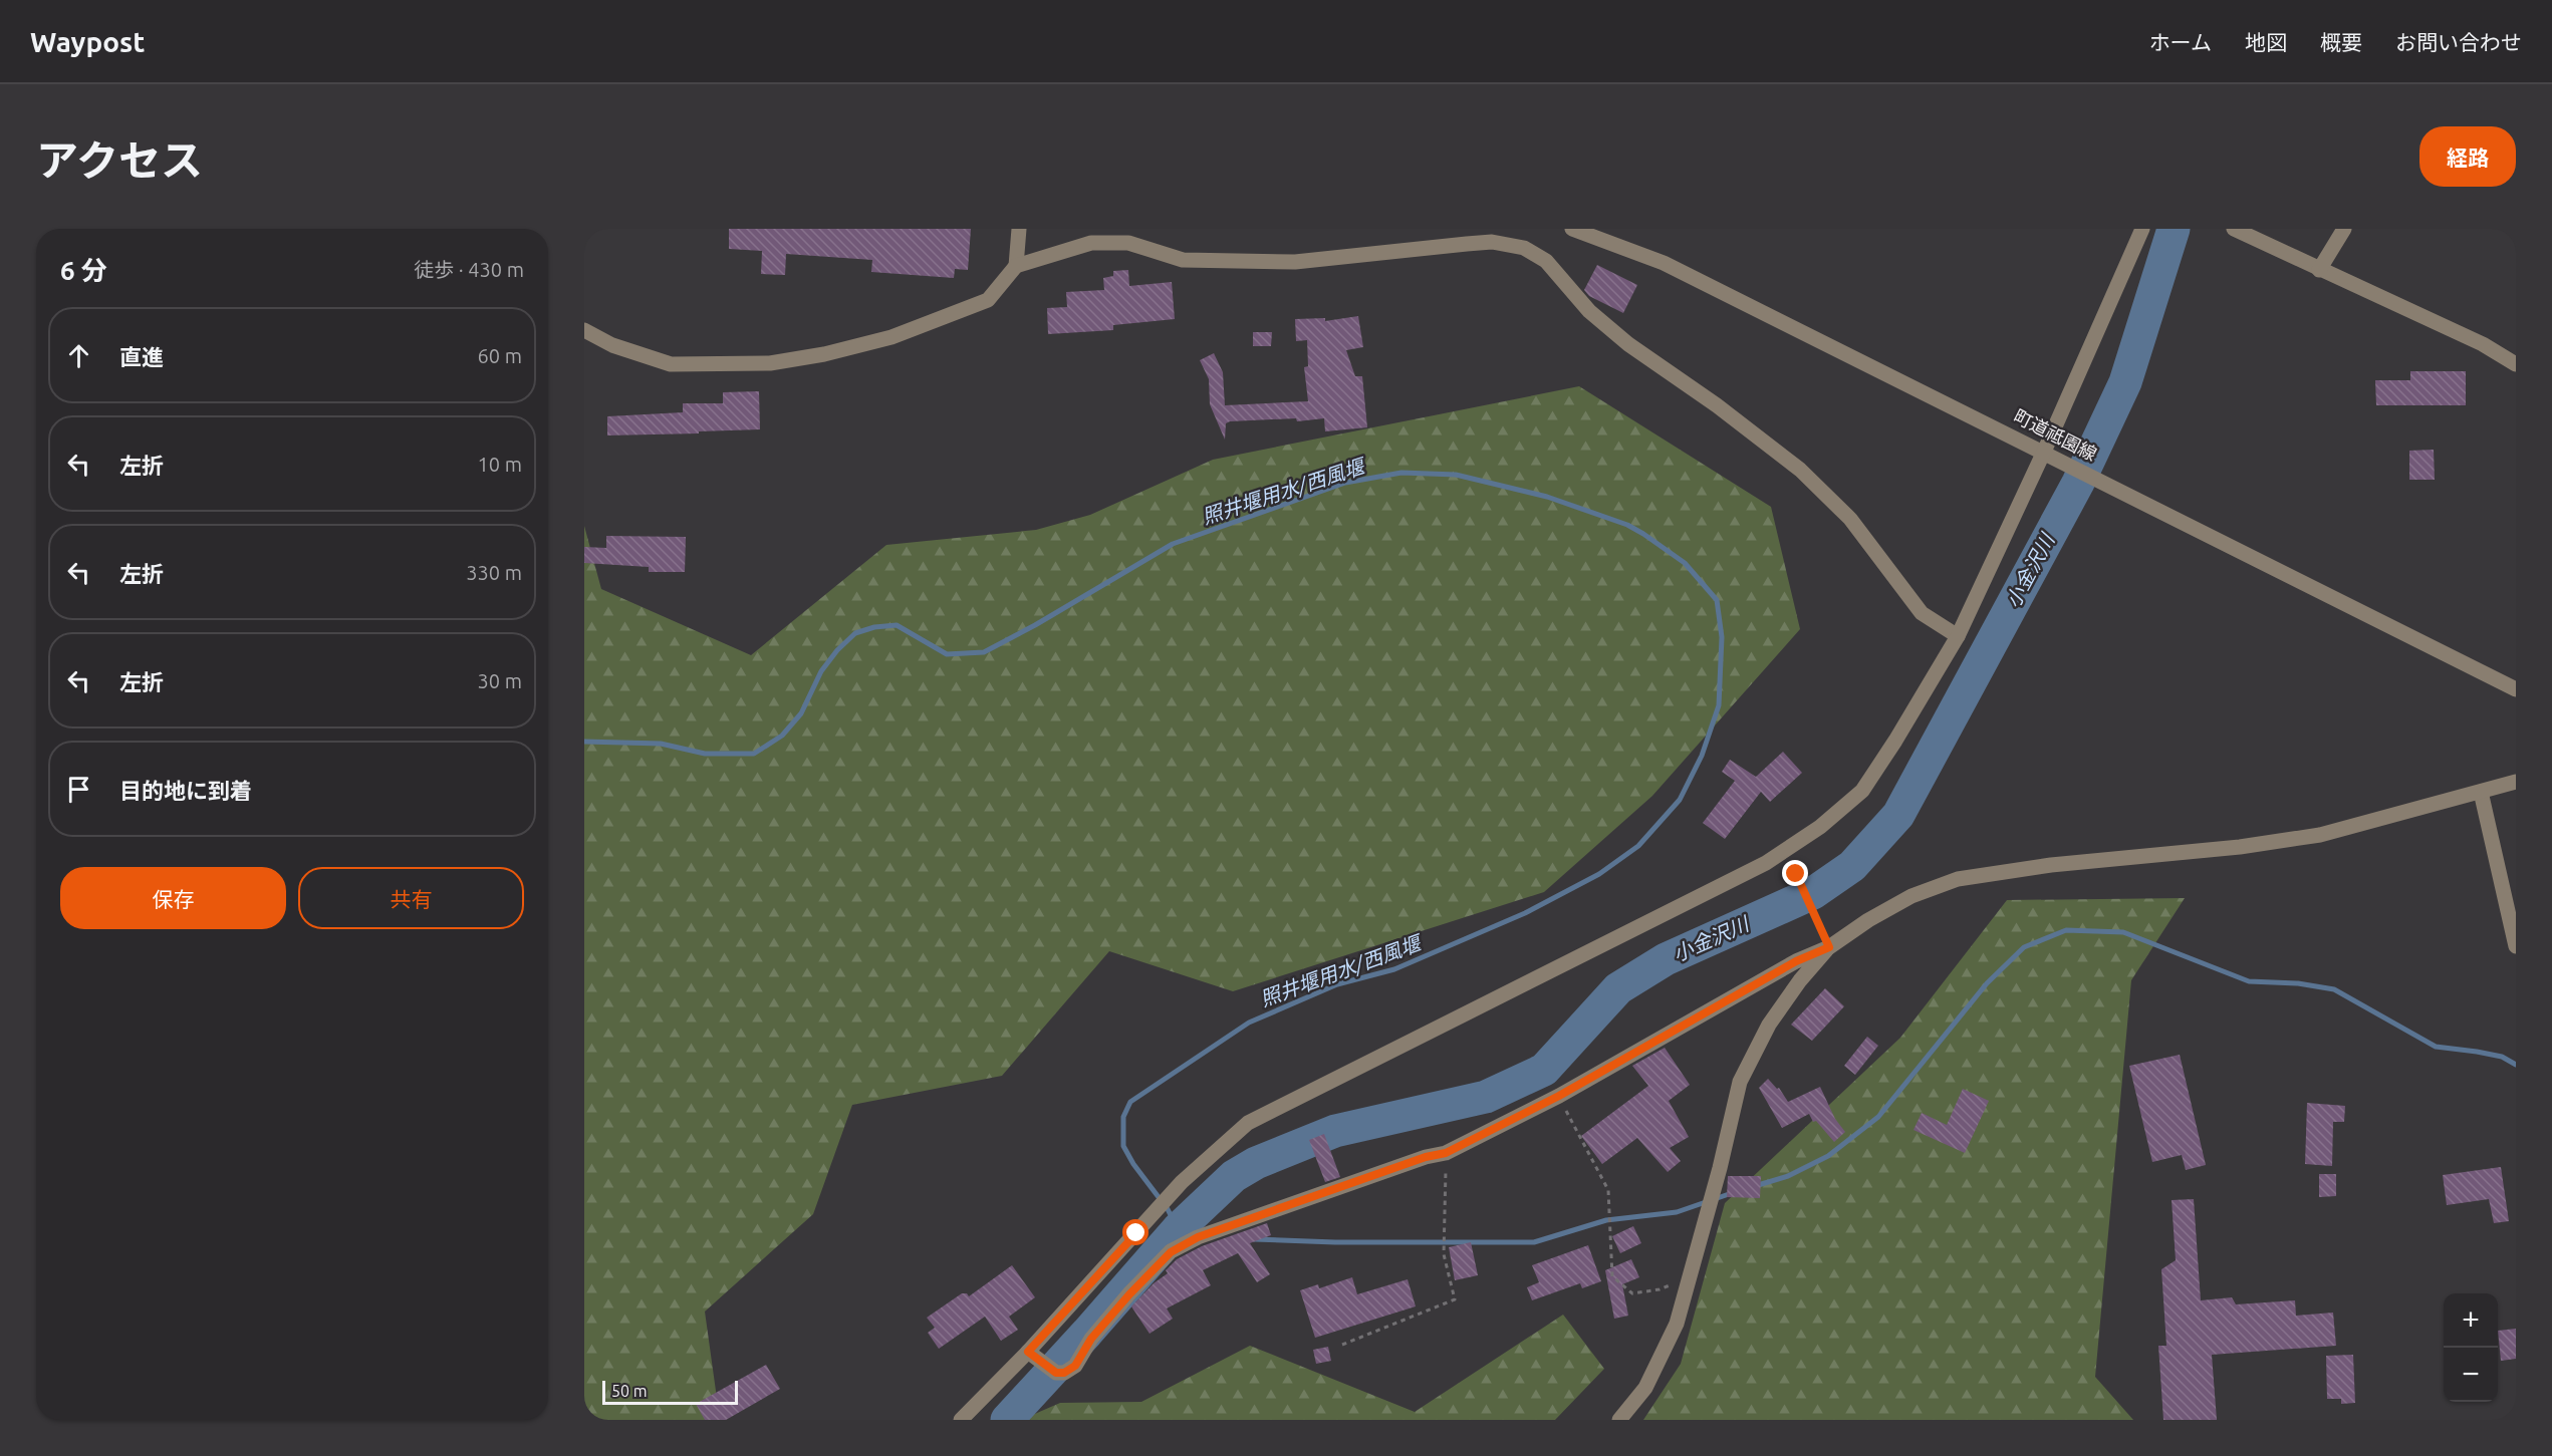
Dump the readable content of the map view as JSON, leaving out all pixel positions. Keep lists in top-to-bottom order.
{
  "streets": {
    "street": ["町道祗園線"]
  },
  "water": ["照井堰用水/西風堰", "小金沢川"],
  "scale_bar": "50 m",
  "page": {
    "header": "Waypost",
    "nav": [
      "ホーム",
      "地図",
      "概要",
      "お問い合わせ"
    ],
    "title": "アクセス",
    "buttons": [
      "経路",
      ["保存", "共有"]
    ],
    "heading": ["6 分", "徒歩 · 430 m"],
    "list": [
      ["直進", "60 m"],
      ["左折", "10 m"],
      ["左折", "330 m"],
      ["左折", "30 m"],
      "目的地に到着"
    ],
    "map_buttons": ["+", "−"],
    "scale": "50 m"
  }
}
